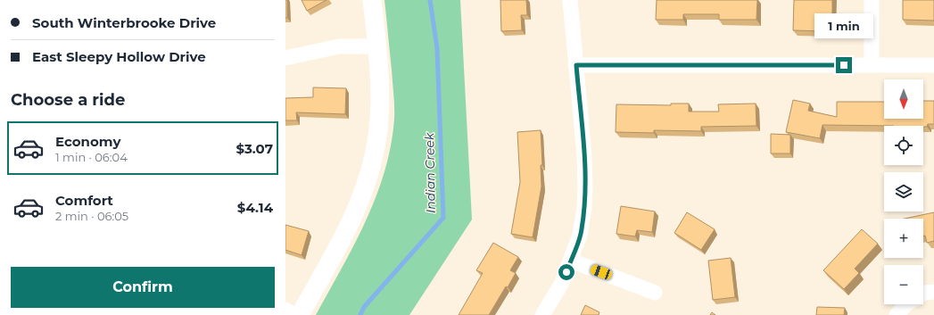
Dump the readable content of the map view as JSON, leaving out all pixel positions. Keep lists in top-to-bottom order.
{
  "water": ["Indian Creek"],
  "north": "bottom",
  "page": {
    "banner": ["South Winterbrooke Drive", "East Sleepy Hollow Drive"],
    "bubble": "1 min",
    "heading": "Choose a ride",
    "map_buttons": ["+", "−"],
    "list": [
      {
        "name": "Economy",
        "note": "1 min · 06:04",
        "value": "$3.07"
      },
      {
        "name": "Comfort",
        "note": "2 min · 06:05",
        "value": "$4.14"
      }
    ],
    "buttons": "Confirm"
  }
}
